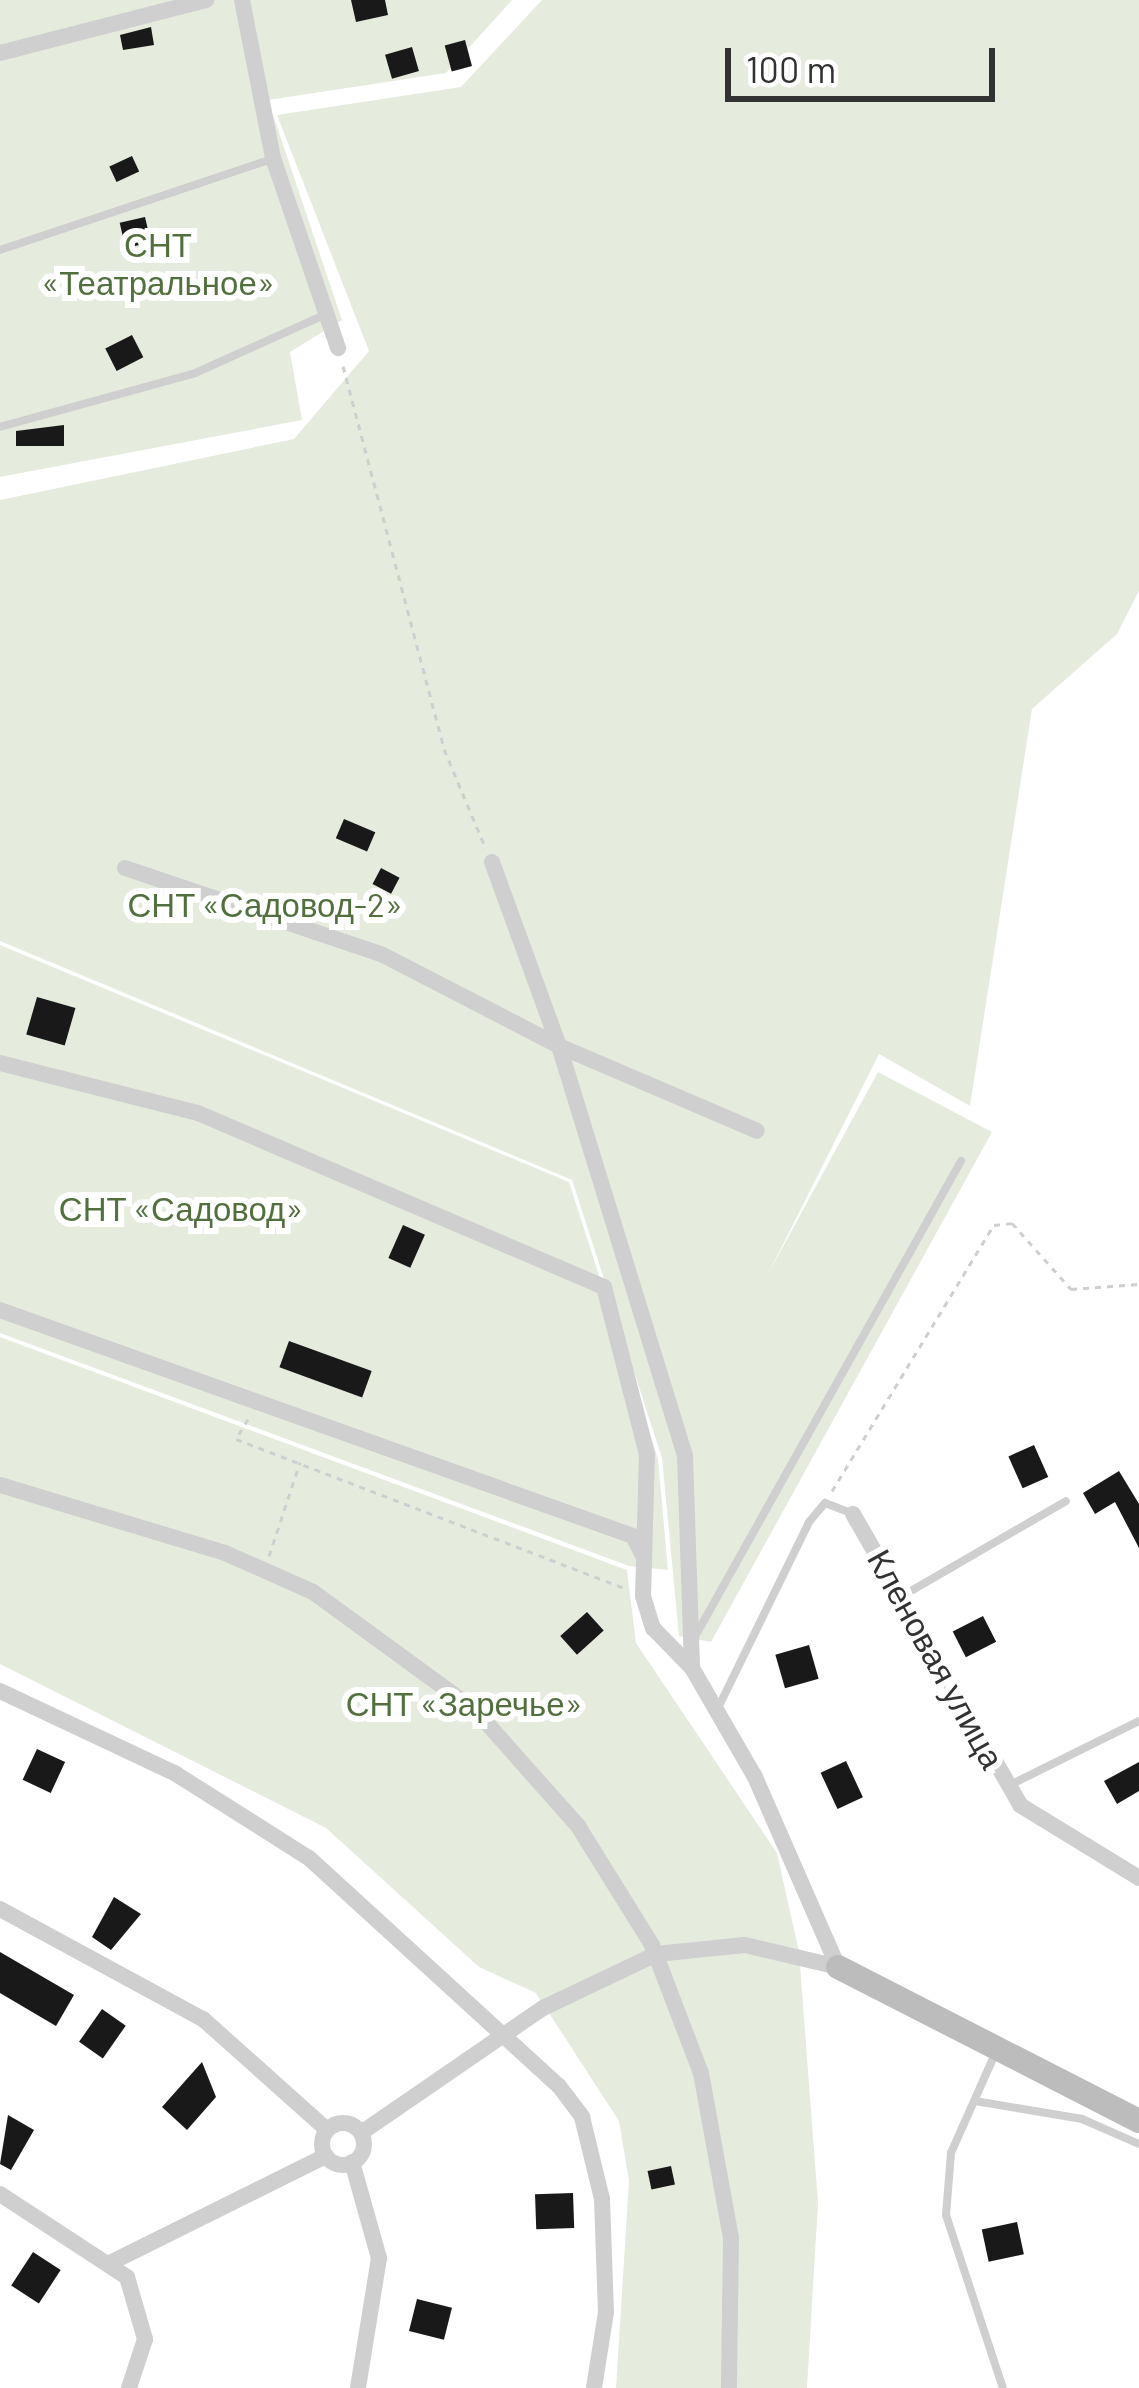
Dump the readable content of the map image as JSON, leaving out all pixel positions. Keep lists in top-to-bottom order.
{
  "streets": {
    "street": ["Кленовая улица"]
  },
  "parks": [
    "СНТ «Театральное»",
    "СНТ «Садовод-2»",
    "СНТ «Садовод»",
    "СНТ «Заречье»"
  ],
  "scale_bar": "100 m"
}
